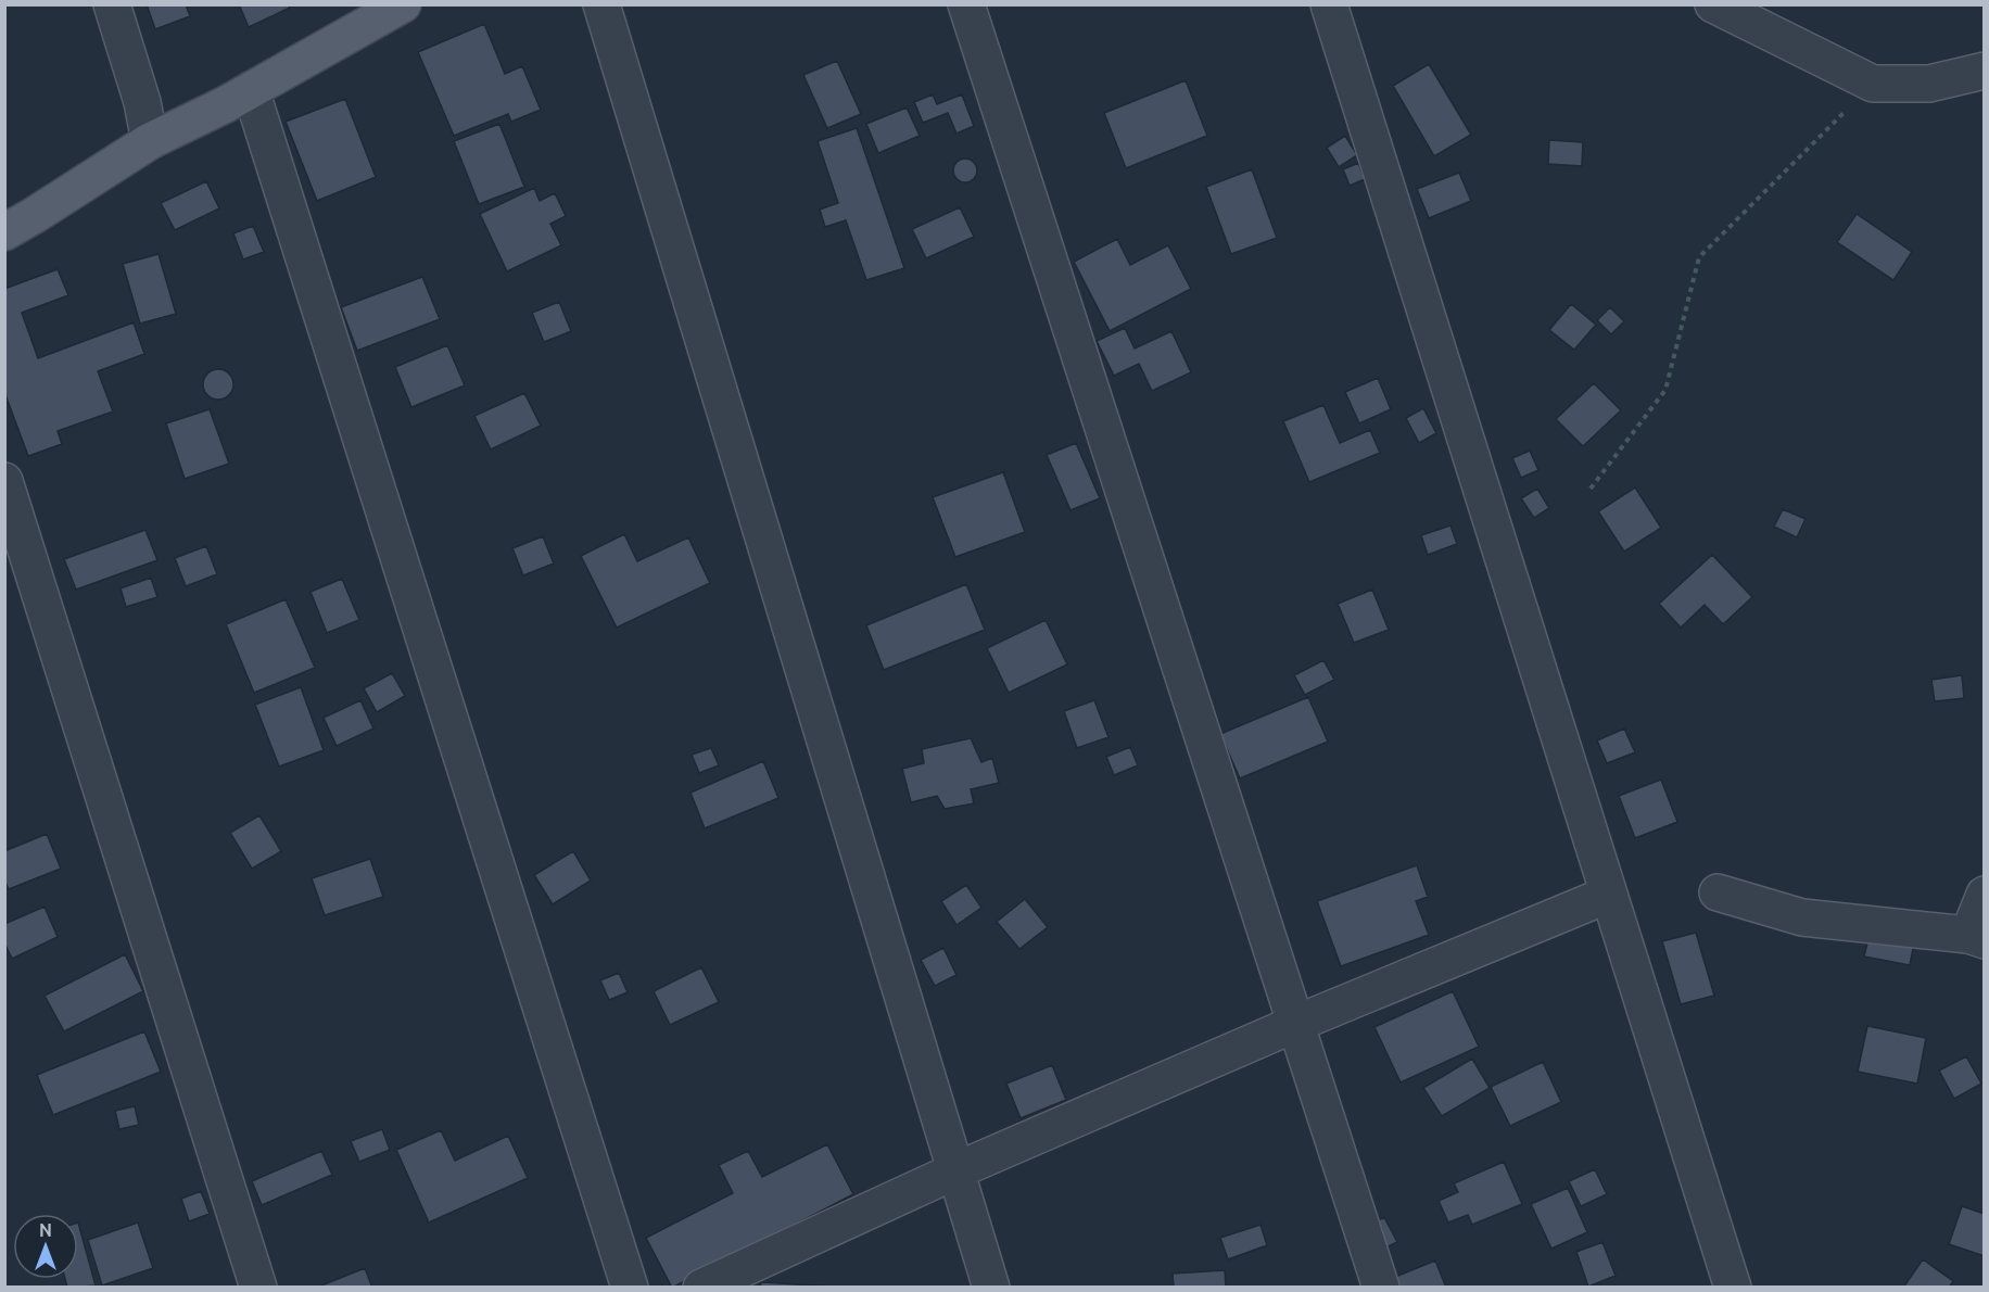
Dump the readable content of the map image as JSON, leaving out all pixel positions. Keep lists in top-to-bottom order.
{
  "north": "top"
}
